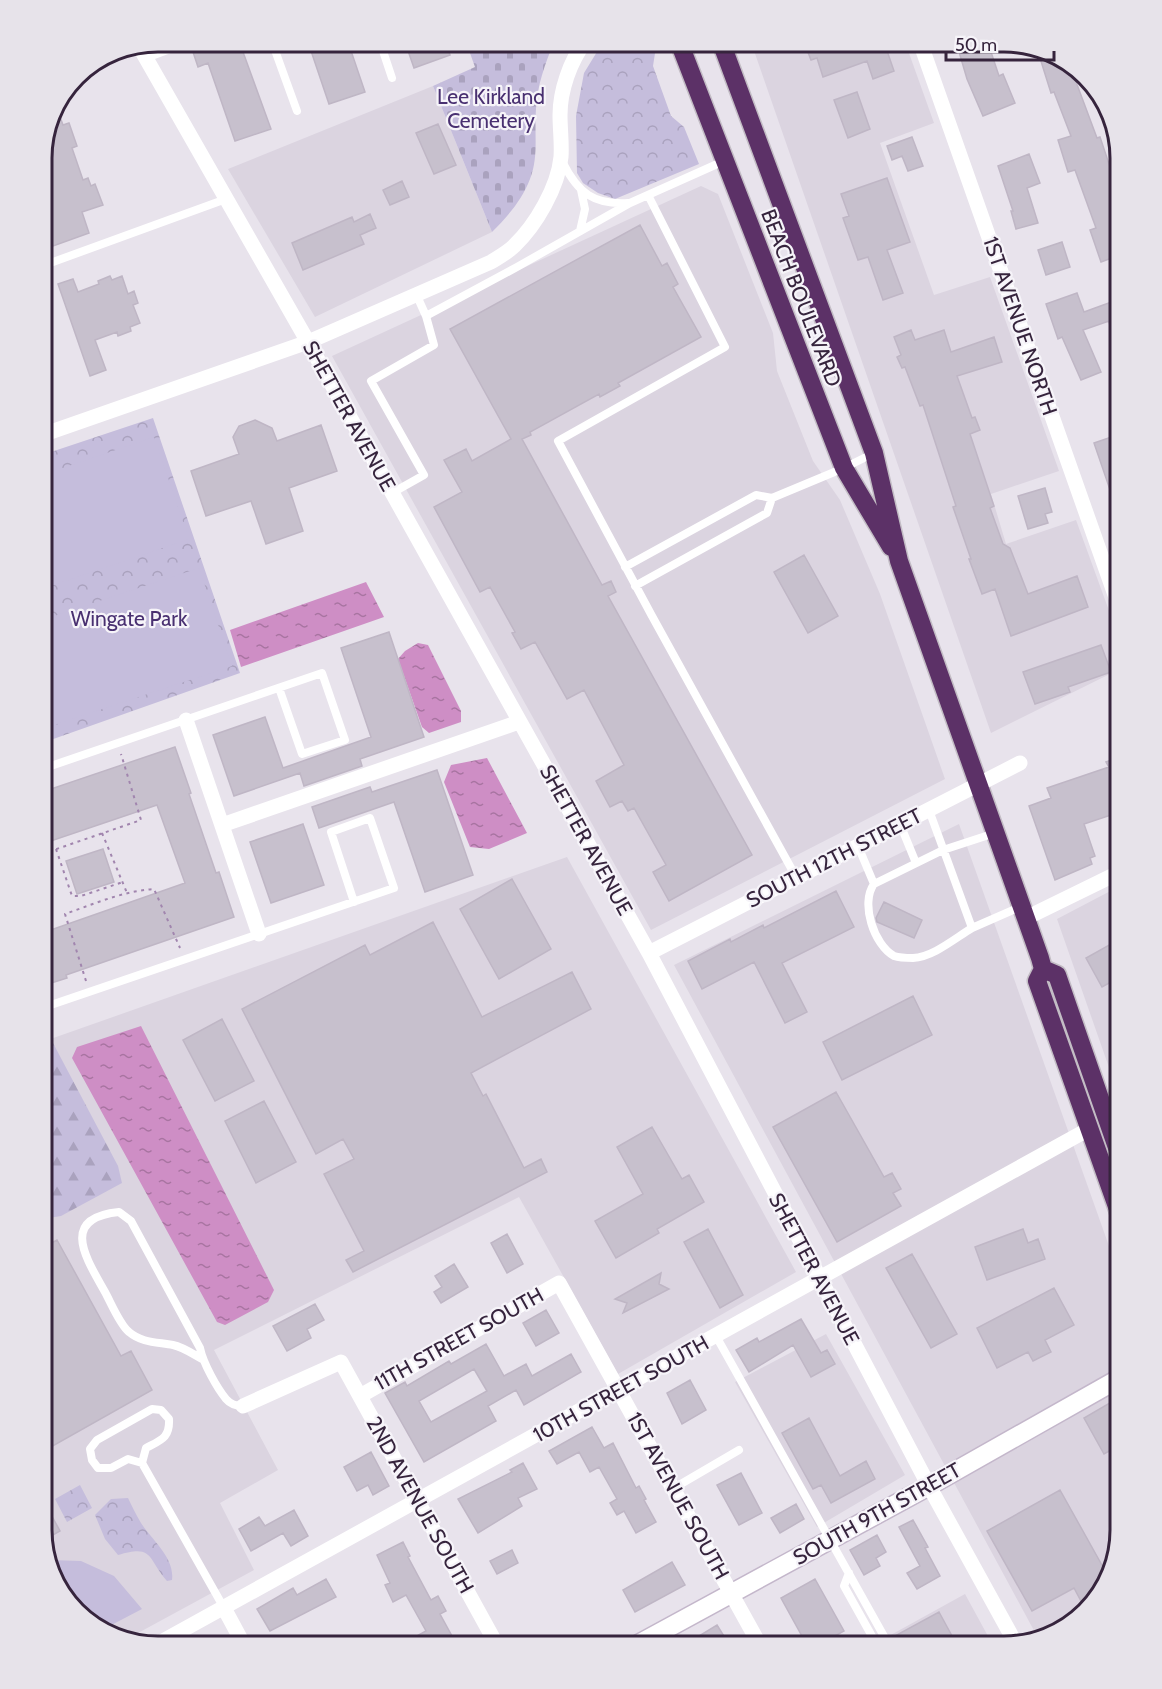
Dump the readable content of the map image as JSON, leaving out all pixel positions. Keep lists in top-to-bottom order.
{
  "streets": {
    "highway": ["BEACH BOULEVARD"],
    "street": [
      "1ST AVENUE NORTH",
      "SHETTER AVENUE",
      "SOUTH 12TH STREET",
      "11TH STREET SOUTH",
      "10TH STREET SOUTH",
      "1ST AVENUE SOUTH",
      "2ND AVENUE SOUTH",
      "SOUTH 9TH STREET"
    ]
  },
  "crossings": [
    ["SHETTER AVENUE", "SOUTH 12TH STREET"],
    ["SHETTER AVENUE", "10TH STREET SOUTH"],
    ["SHETTER AVENUE", "SOUTH 9TH STREET"],
    ["11TH STREET SOUTH", "1ST AVENUE SOUTH"],
    ["11TH STREET SOUTH", "2ND AVENUE SOUTH"],
    ["10TH STREET SOUTH", "1ST AVENUE SOUTH"],
    ["10TH STREET SOUTH", "2ND AVENUE SOUTH"],
    ["1ST AVENUE SOUTH", "SOUTH 9TH STREET"]
  ],
  "parks": ["Lee Kirkland Cemetery", "Wingate Park"],
  "scale_bar": "50 m"
}
